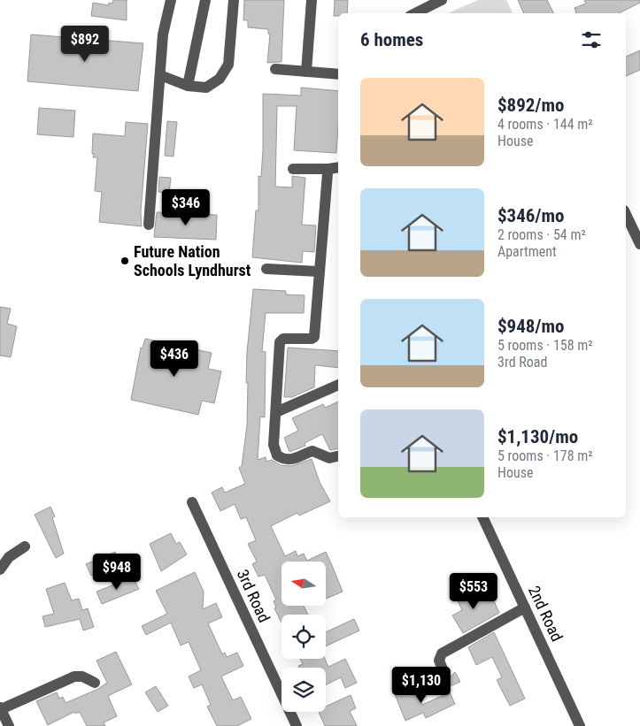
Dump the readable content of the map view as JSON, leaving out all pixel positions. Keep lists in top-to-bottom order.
{
  "streets": {
    "street": ["3rd Road", "2nd Road"]
  },
  "places": ["Future Nation Schools Lyndhurst"],
  "north": "left",
  "page": {
    "heading": "6 homes",
    "price": [
      "$892",
      "$346",
      "$436",
      "$948",
      "$553",
      "$1,130"
    ],
    "list": [
      {
        "name": "$892/mo",
        "note": "4 rooms · 144 m² · House"
      },
      {
        "name": "$346/mo",
        "note": "2 rooms · 54 m² · Apartment"
      },
      {
        "name": "$948/mo",
        "note": "5 rooms · 158 m² · 3rd Road"
      },
      {
        "name": "$1,130/mo",
        "note": "5 rooms · 178 m² · House"
      }
    ]
  }
}
